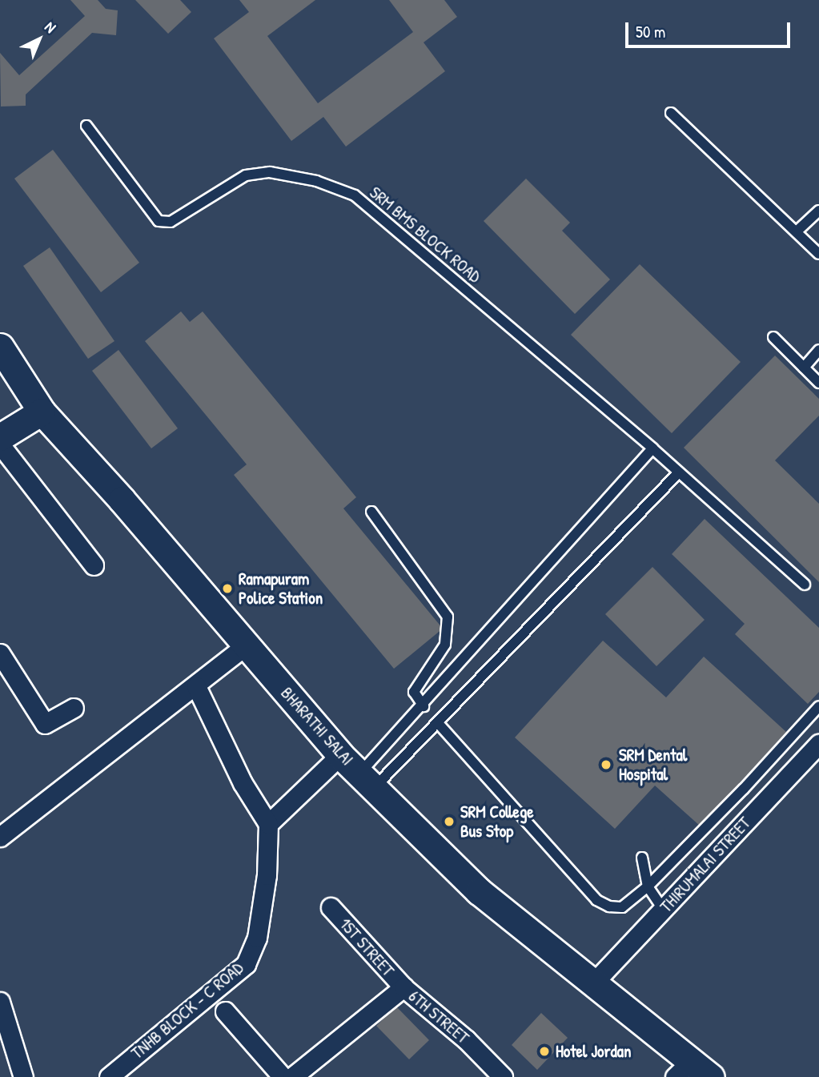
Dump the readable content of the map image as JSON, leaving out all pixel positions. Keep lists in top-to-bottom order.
{
  "streets": {
    "street": [
      "BHARATHI SALAI",
      "THIRUMALAI STREET",
      "1ST STREET",
      "TNHB BLOCK - C ROAD",
      "6TH STREET"
    ],
    "lane": ["SRM BMS BLOCK ROAD"]
  },
  "crossings": [
    ["BHARATHI SALAI", "THIRUMALAI STREET"],
    ["1ST STREET", "6TH STREET"]
  ],
  "places": [
    "Ramapuram Police Station",
    "SRM Dental Hospital",
    "SRM College Bus Stop",
    "Hotel Jordan"
  ],
  "scale_bar": "50 m",
  "north": "top right"
}
